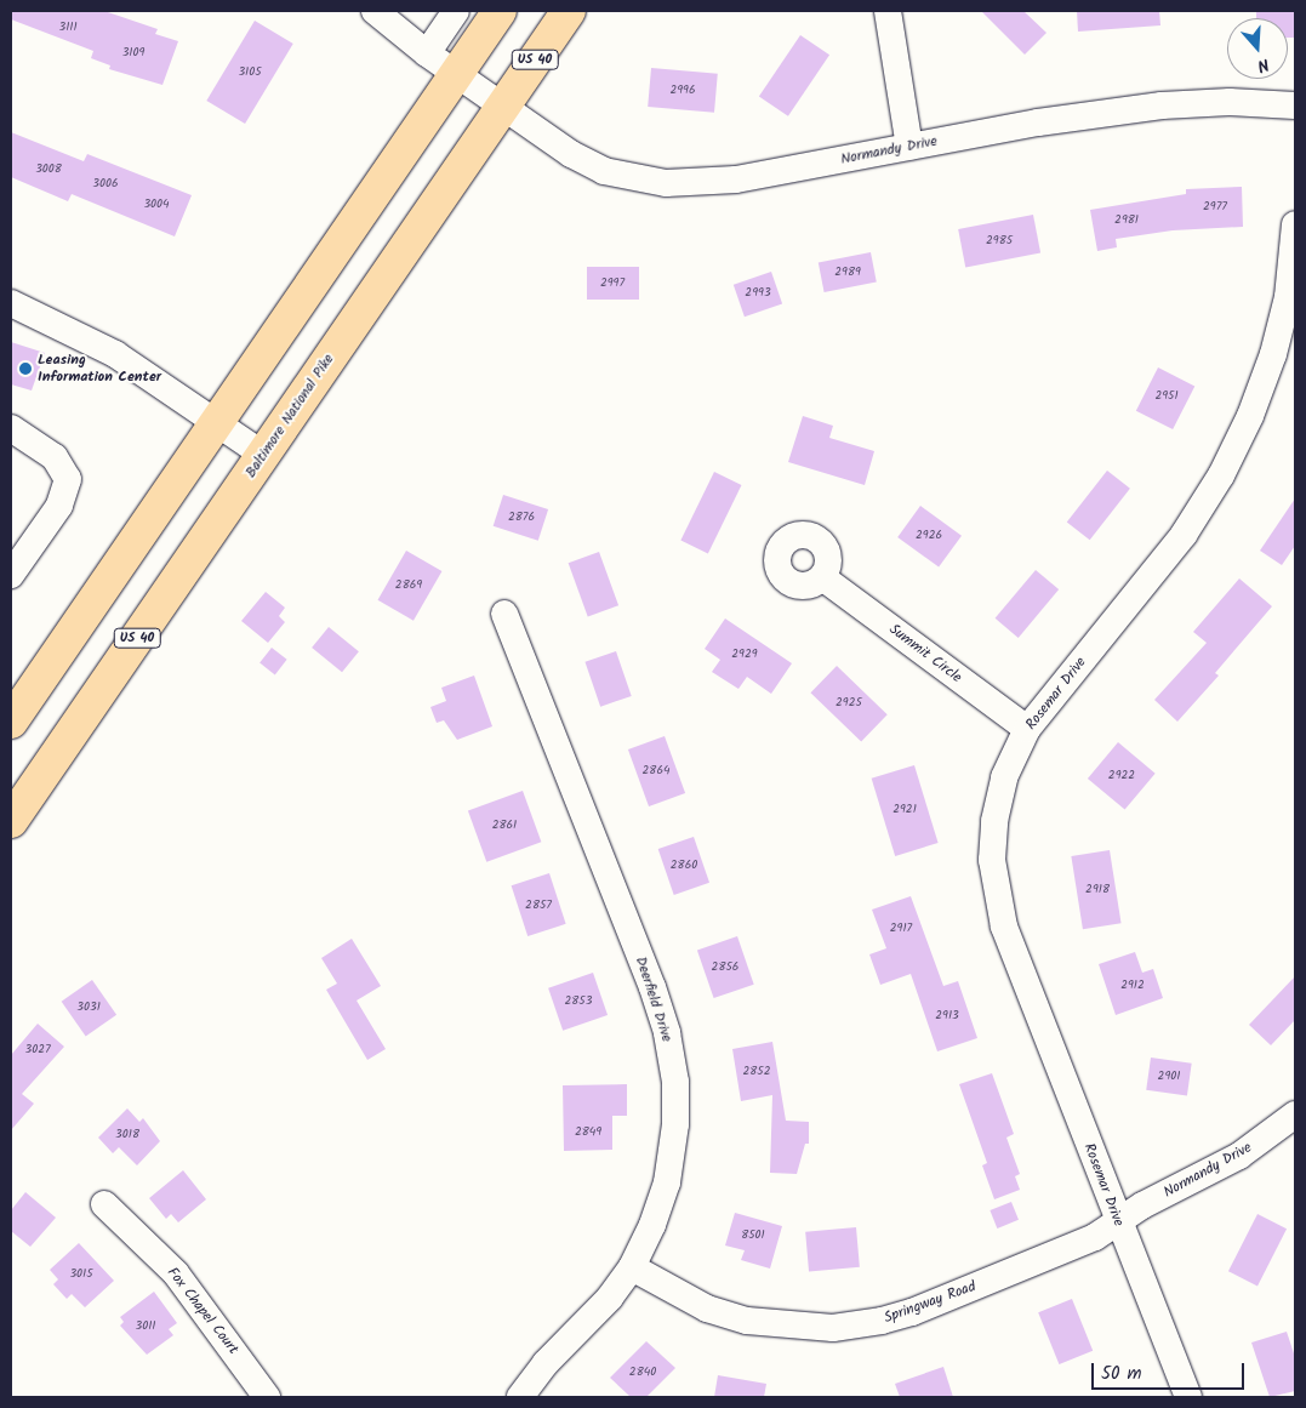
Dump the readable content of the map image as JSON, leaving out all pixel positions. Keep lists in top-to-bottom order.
{
  "streets": {
    "main road": ["US 40", "Baltimore National Pike"],
    "street": [
      "Normandy Drive",
      "Summit Circle",
      "Rosemar Drive",
      "Deerfield Drive",
      "Springway Road",
      "Fox Chapel Court"
    ]
  },
  "crossings": [
    ["Normandy Drive", "Baltimore National Pike"],
    ["Normandy Drive", "Rosemar Drive"],
    ["Normandy Drive", "Springway Road"],
    ["Summit Circle", "Rosemar Drive"],
    ["Rosemar Drive", "Springway Road"],
    ["Deerfield Drive", "Springway Road"]
  ],
  "places": ["Leasing Information Center"],
  "house_numbers": [
    "3111",
    "3109",
    "3105",
    "2996",
    "3008",
    "3006",
    "3004",
    "2977",
    "2981",
    "2985",
    "2989",
    "2997",
    "2993",
    "2951",
    "2876",
    "2926",
    "2869",
    "2929",
    "2925",
    "2864",
    "2922",
    "2921",
    "2861",
    "2860",
    "2918",
    "2857",
    "2917",
    "2856",
    "2912",
    "2853",
    "3031",
    "2913",
    "3027",
    "2852",
    "2901",
    "2849",
    "3018",
    "8501",
    "3015",
    "3011",
    "2840"
  ],
  "scale_bar": "50 m",
  "north": "bottom"
}
